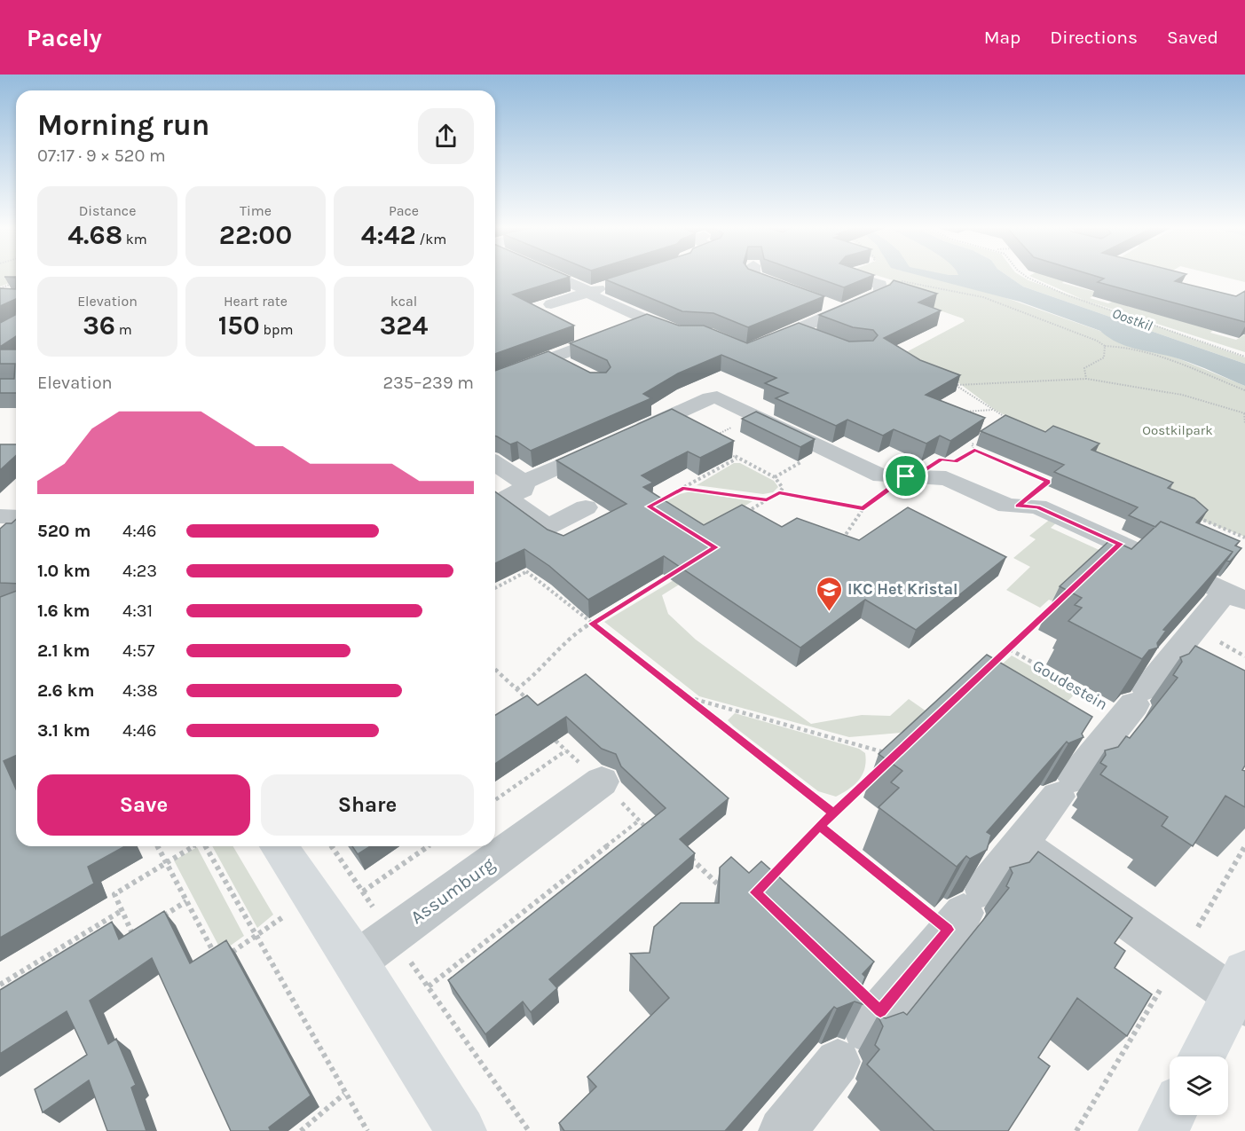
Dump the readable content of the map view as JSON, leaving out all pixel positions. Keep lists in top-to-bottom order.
{
  "streets": {
    "street": ["Goudestein", "Assumburg"]
  },
  "water": ["Oostkil"],
  "parks": ["Oostkilpark"],
  "places": {
    "school or university": ["IKC Het Kristal"]
  },
  "page": {
    "header": "Pacely",
    "nav": ["Map", "Directions", "Saved"],
    "heading": ["Morning run", "07:17 · 9 × 520 m"],
    "stats": [
      ["Distance", "4.68 km"],
      ["Time", "22:00"],
      ["Pace", "4:42 /km"],
      ["Elevation", "36 m"],
      ["Heart rate", "150 bpm"],
      ["kcal", "324"]
    ],
    "chart": ["Elevation", "235–239 m"],
    "list": [
      {
        "name": "520 m",
        "note": "4:46"
      },
      {
        "name": "1.0 km",
        "note": "4:23"
      },
      {
        "name": "1.6 km",
        "note": "4:31"
      },
      {
        "name": "2.1 km",
        "note": "4:57"
      },
      {
        "name": "2.6 km",
        "note": "4:38"
      },
      {
        "name": "3.1 km",
        "note": "4:46"
      }
    ],
    "buttons": ["Save", "Share"]
  }
}
